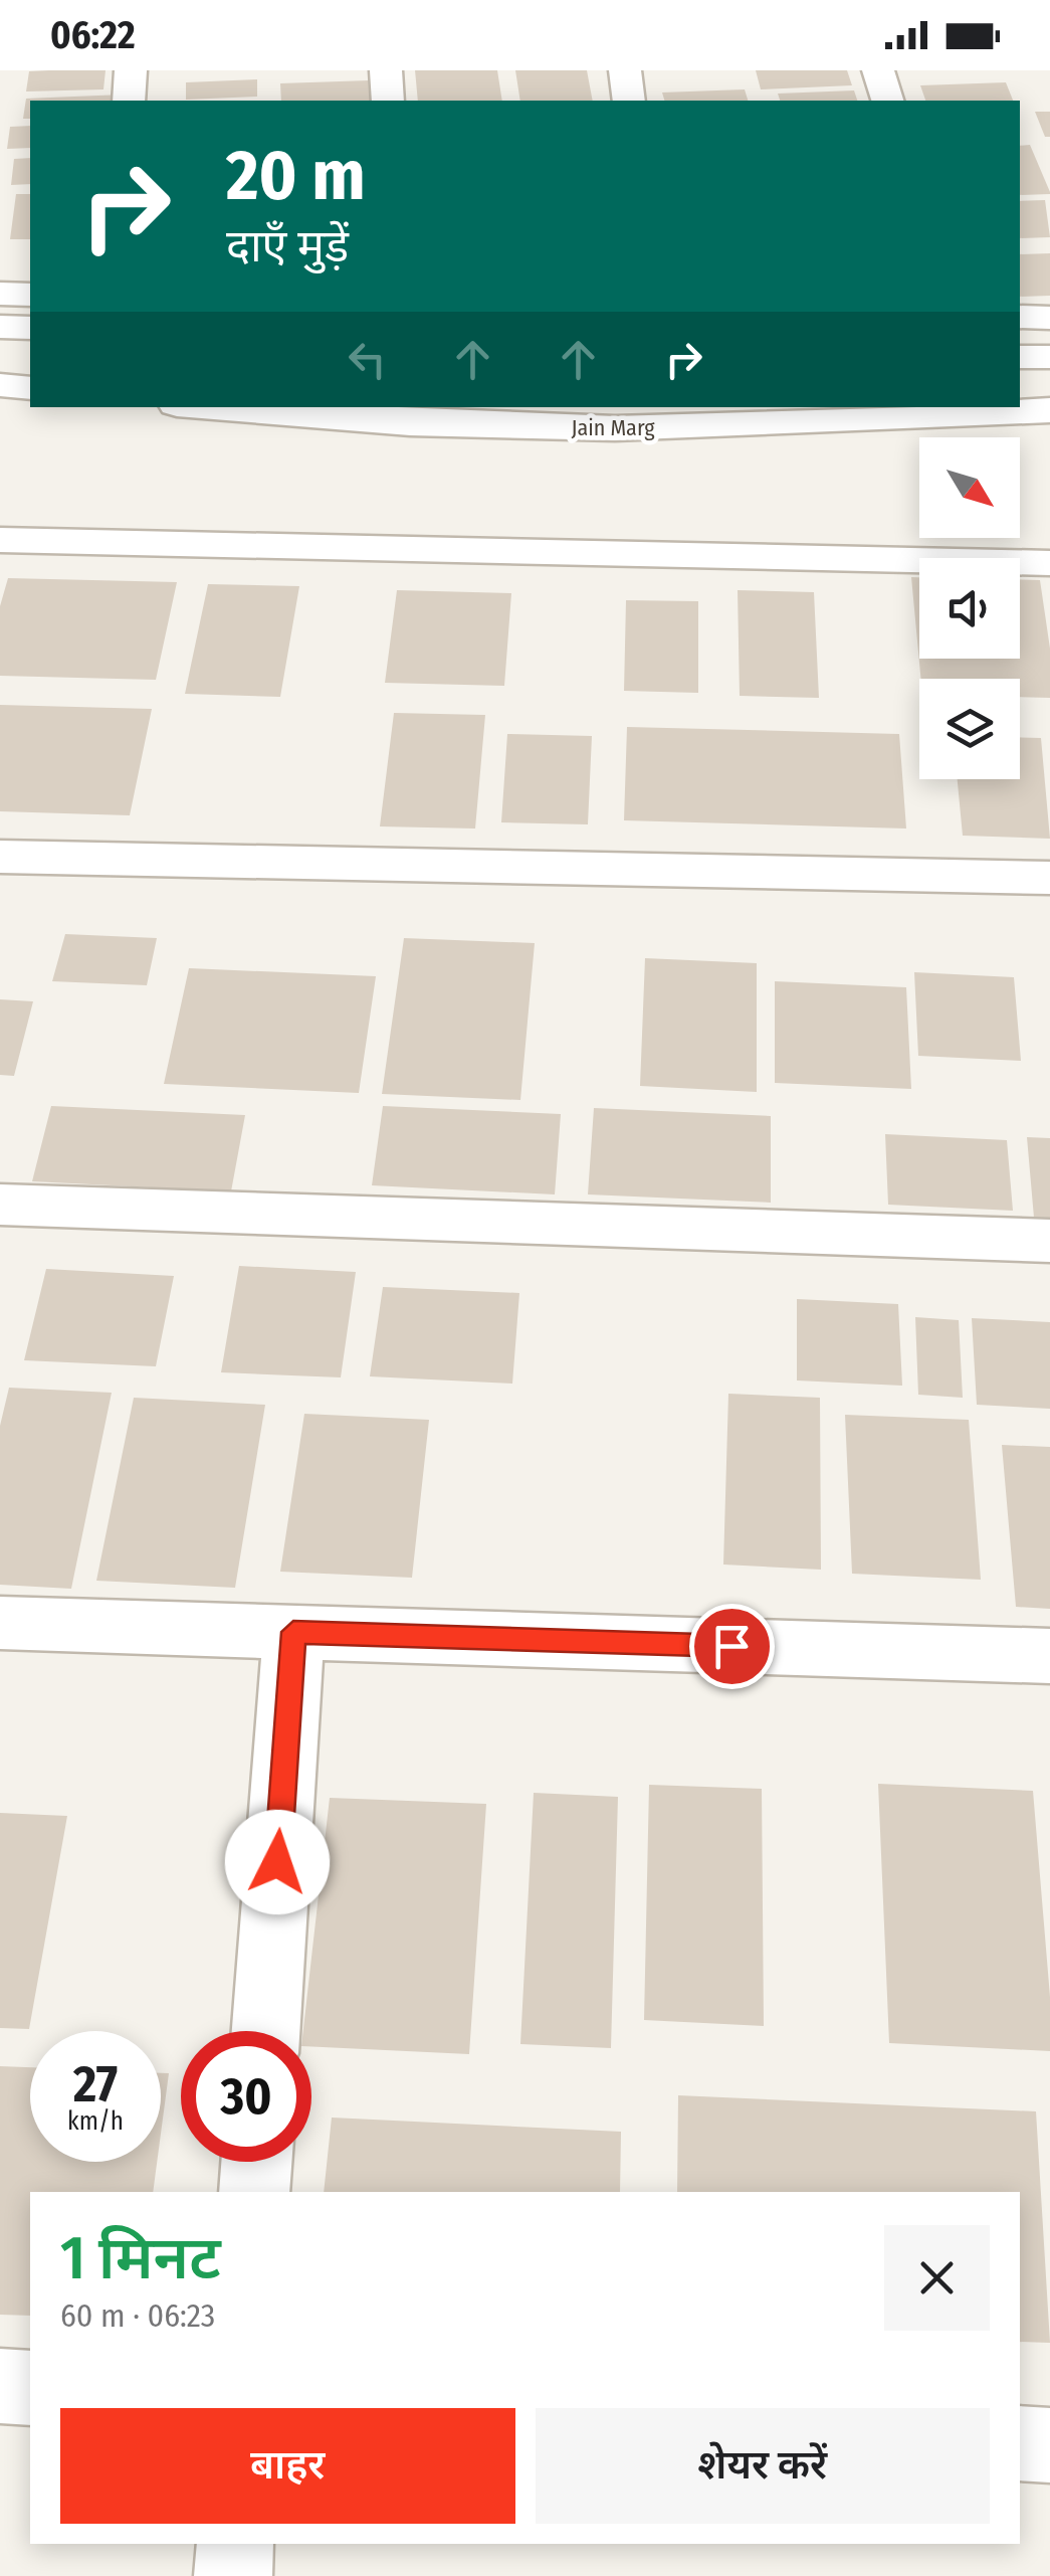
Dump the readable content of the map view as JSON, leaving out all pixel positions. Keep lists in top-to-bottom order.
{
  "streets": {
    "street": ["Jain Marg"]
  },
  "north": "bottom right",
  "page": {
    "status": "06:22",
    "turn": ["20 m", "दाएँ मुड़ें"],
    "speed": "27 km/h",
    "limit": "30",
    "heading": ["1 मिनट", "60 m · 06:23"],
    "buttons": ["बाहर", "शेयर करें"]
  }
}
